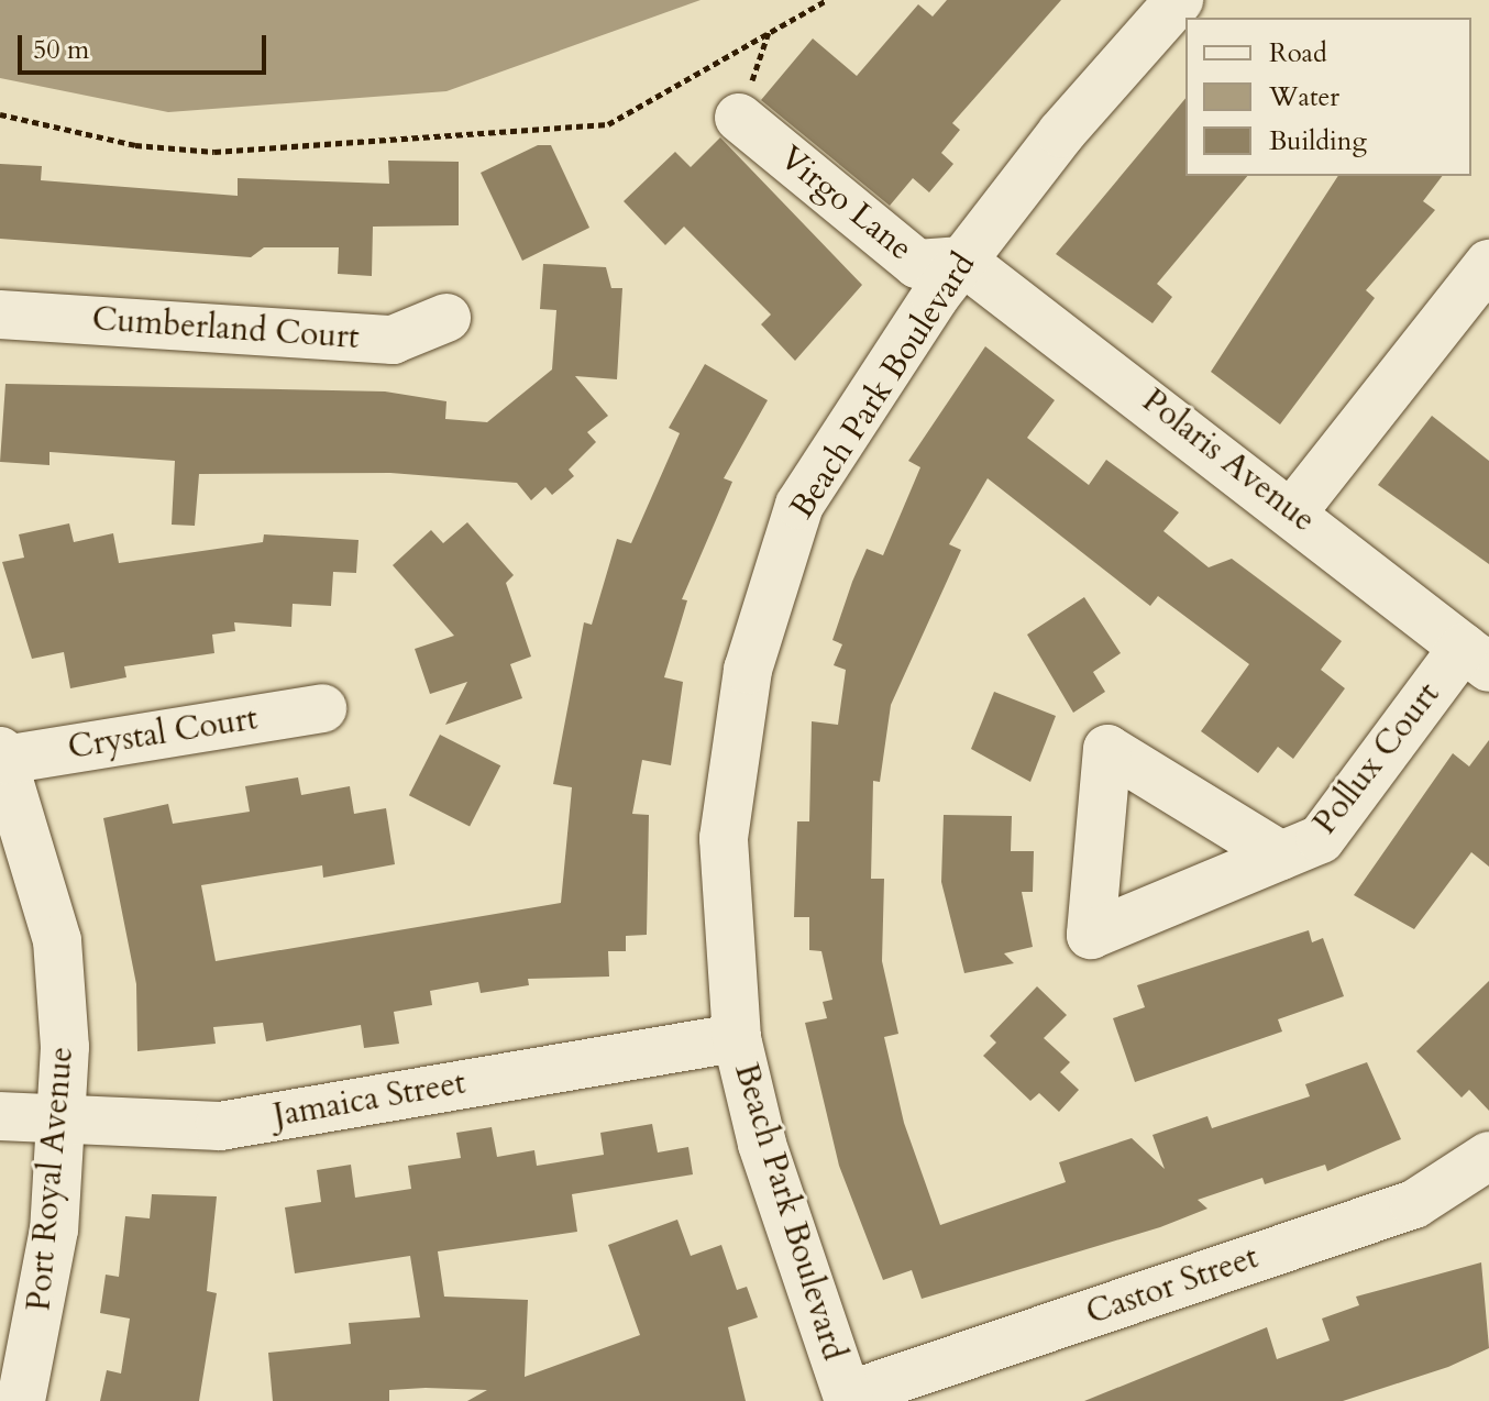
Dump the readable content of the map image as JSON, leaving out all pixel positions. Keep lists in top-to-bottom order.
{
  "streets": {
    "street": [
      "Virgo Lane",
      "Cumberland Court",
      "Beach Park Boulevard",
      "Polaris Avenue",
      "Crystal Court",
      "Pollux Court",
      "Jamaica Street",
      "Port Royal Avenue",
      "Castor Street"
    ]
  },
  "crossings": [
    ["Virgo Lane", "Beach Park Boulevard"],
    ["Virgo Lane", "Polaris Avenue"],
    ["Beach Park Boulevard", "Polaris Avenue"],
    ["Beach Park Boulevard", "Jamaica Street"],
    ["Beach Park Boulevard", "Castor Street"],
    ["Polaris Avenue", "Pollux Court"],
    ["Crystal Court", "Port Royal Avenue"],
    ["Jamaica Street", "Port Royal Avenue"]
  ],
  "legend": ["Road", "Water", "Building"],
  "scale_bar": "50 m"
}
